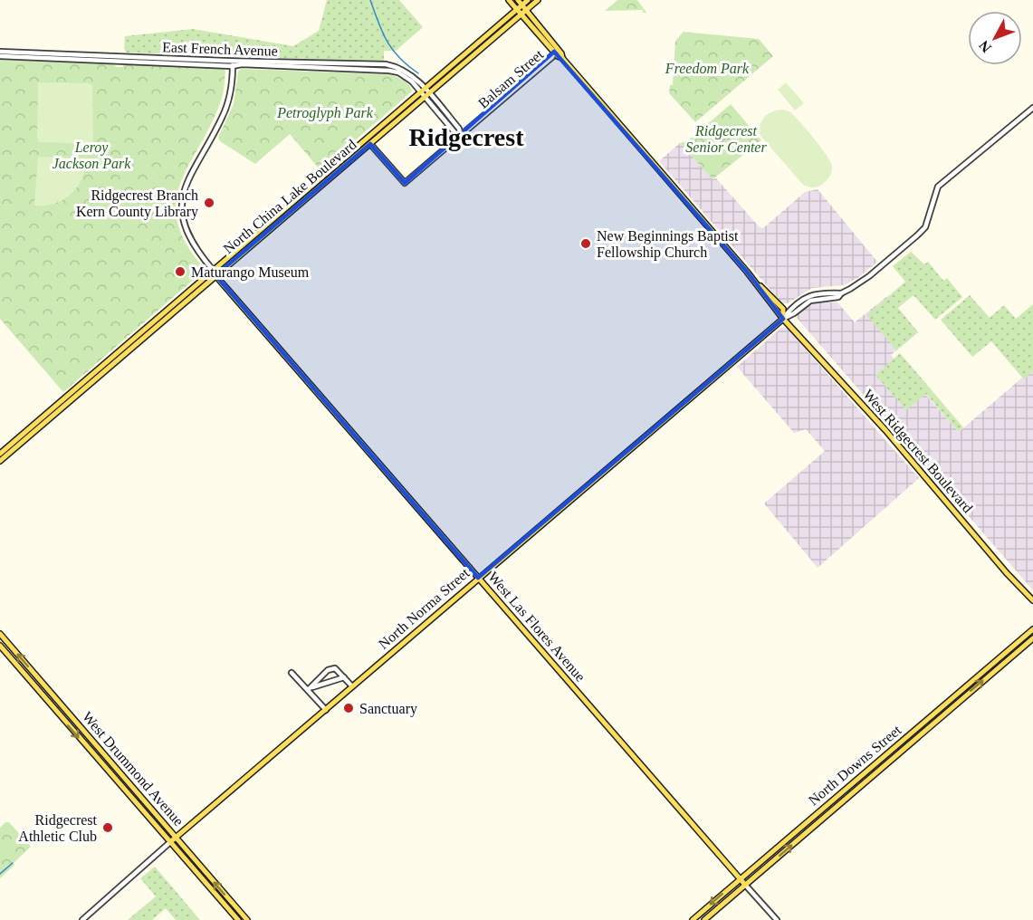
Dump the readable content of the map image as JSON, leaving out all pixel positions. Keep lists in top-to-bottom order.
{
  "streets": {
    "main road": [
      "North China Lake Boulevard",
      "West Ridgecrest Boulevard",
      "North Norma Street",
      "West Las Flores Avenue",
      "North Downs Street",
      "West Drummond Avenue"
    ],
    "street": ["East French Avenue", "Balsam Street"]
  },
  "crossings": [
    ["East French Avenue", "Balsam Street"],
    ["East French Avenue", "North China Lake Boulevard"],
    ["Balsam Street", "North China Lake Boulevard"],
    ["Balsam Street", "West Ridgecrest Boulevard"],
    ["North China Lake Boulevard", "West Ridgecrest Boulevard"],
    ["North China Lake Boulevard", "West Las Flores Avenue"],
    ["West Ridgecrest Boulevard", "North Norma Street"],
    ["North Norma Street", "West Las Flores Avenue"],
    ["North Norma Street", "West Drummond Avenue"],
    ["West Las Flores Avenue", "North Downs Street"]
  ],
  "districts": ["Ridgecrest"],
  "parks": [
    "Freedom Park",
    "Petroglyph Park",
    "Ridgecrest Senior Center",
    "Leroy Jackson Park"
  ],
  "places": [
    "Ridgecrest Branch Kern County Library",
    "New Beginnings Baptist Fellowship Church",
    "Maturango Museum",
    "Sanctuary",
    "Ridgecrest Athletic Club"
  ],
  "north": "bottom left"
}
